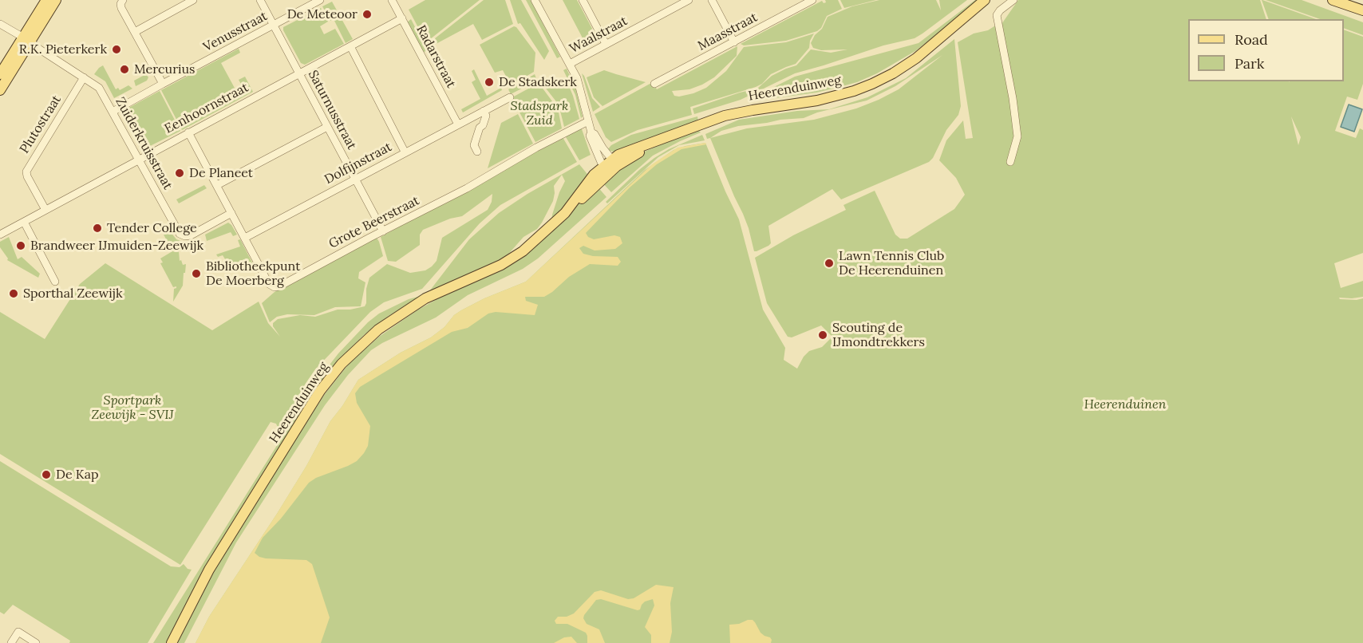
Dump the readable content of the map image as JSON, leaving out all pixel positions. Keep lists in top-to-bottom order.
{
  "streets": {
    "main road": ["Heerenduinweg"],
    "street": [
      "Venusstraat",
      "Maasstraat",
      "Waalstraat",
      "Radarstraat",
      "Eenhoornstraat",
      "Saturnusstraat",
      "Plutostraat",
      "Zuiderkruisstraat",
      "Dolfijnstraat",
      "Grote Beerstraat"
    ]
  },
  "crossings": [
    ["Venusstraat", "Saturnusstraat"],
    ["Venusstraat", "Zuiderkruisstraat"],
    ["Radarstraat", "Eenhoornstraat"],
    ["Radarstraat", "Dolfijnstraat"],
    ["Eenhoornstraat", "Saturnusstraat"],
    ["Eenhoornstraat", "Plutostraat"],
    ["Eenhoornstraat", "Zuiderkruisstraat"],
    ["Eenhoornstraat", "Grote Beerstraat"],
    ["Saturnusstraat", "Dolfijnstraat"],
    ["Saturnusstraat", "Grote Beerstraat"],
    ["Plutostraat", "Zuiderkruisstraat"],
    ["Zuiderkruisstraat", "Grote Beerstraat"],
    ["Dolfijnstraat", "Grote Beerstraat"]
  ],
  "parks": ["Stadspark Zuid", "Sportpark Zeewijk - SVIJ", "Heerenduinen"],
  "places": [
    "De Meteoor",
    "R.K. Pieterkerk",
    "Mercurius",
    "De Stadskerk",
    "De Planeet",
    "Tender College",
    "Brandweer IJmuiden-Zeewijk",
    "Lawn Tennis Club De Heerenduinen",
    "Bibliotheekpunt De Moerberg",
    "Sporthal Zeewijk",
    "Scouting de IJmondtrekkers",
    "De Kap"
  ],
  "legend": ["Road", "Park"]
}
